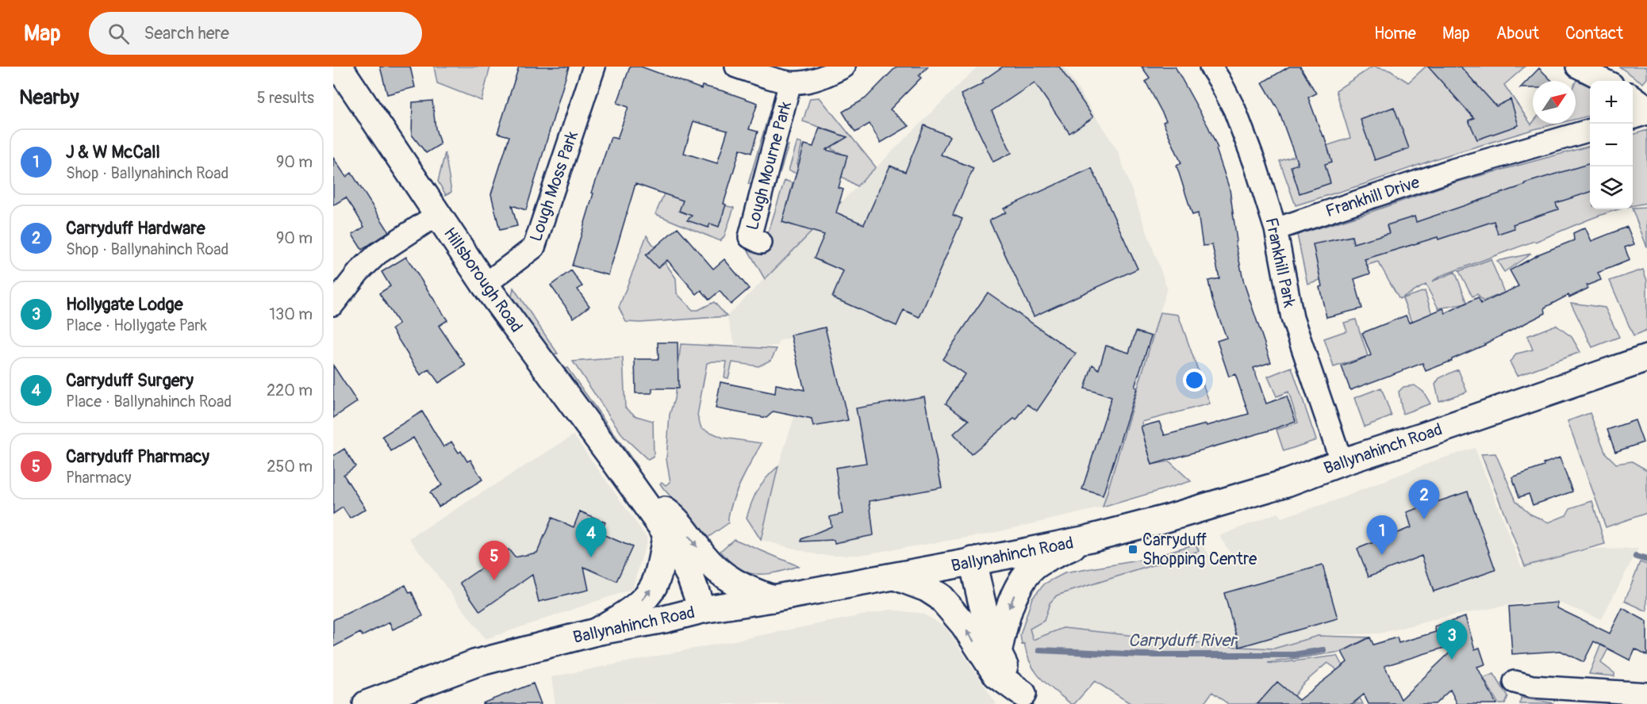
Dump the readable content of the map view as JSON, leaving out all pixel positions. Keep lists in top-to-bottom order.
{
  "streets": {
    "main road": ["Hillsborough Road", "Ballynahinch Road"],
    "street": [
      "Lough Mourne Park",
      "Lough Moss Park",
      "Frankhill Drive",
      "Frankhill Park"
    ]
  },
  "crossings": [
    ["Lough Moss Park", "Hillsborough Road"],
    ["Frankhill Drive", "Frankhill Park"],
    ["Frankhill Park", "Ballynahinch Road"],
    ["Hillsborough Road", "Ballynahinch Road"]
  ],
  "water": ["Carryduff River"],
  "places": {
    "transit": ["Carryduff Shopping Centre"]
  },
  "north": "top right",
  "page": {
    "header": "Map",
    "search": "Search here",
    "nav": [
      "Home",
      "Map",
      "About",
      "Contact"
    ],
    "heading": ["Nearby", "5 results"],
    "map_buttons": ["+", "−"],
    "list": [
      {
        "mark": "1",
        "name": "J & W McCall",
        "note": "Shop · Ballynahinch Road",
        "value": "90 m"
      },
      {
        "mark": "2",
        "name": "Carryduff Hardware",
        "note": "Shop · Ballynahinch Road",
        "value": "90 m"
      },
      {
        "mark": "3",
        "name": "Hollygate Lodge",
        "note": "Place · Hollygate Park",
        "value": "130 m"
      },
      {
        "mark": "4",
        "name": "Carryduff Surgery",
        "note": "Place · Ballynahinch Road",
        "value": "220 m"
      },
      {
        "mark": "5",
        "name": "Carryduff Pharmacy",
        "note": "Pharmacy",
        "value": "250 m"
      }
    ],
    "pins": [
      "2",
      "1",
      "4",
      "5",
      "3"
    ]
  }
}
